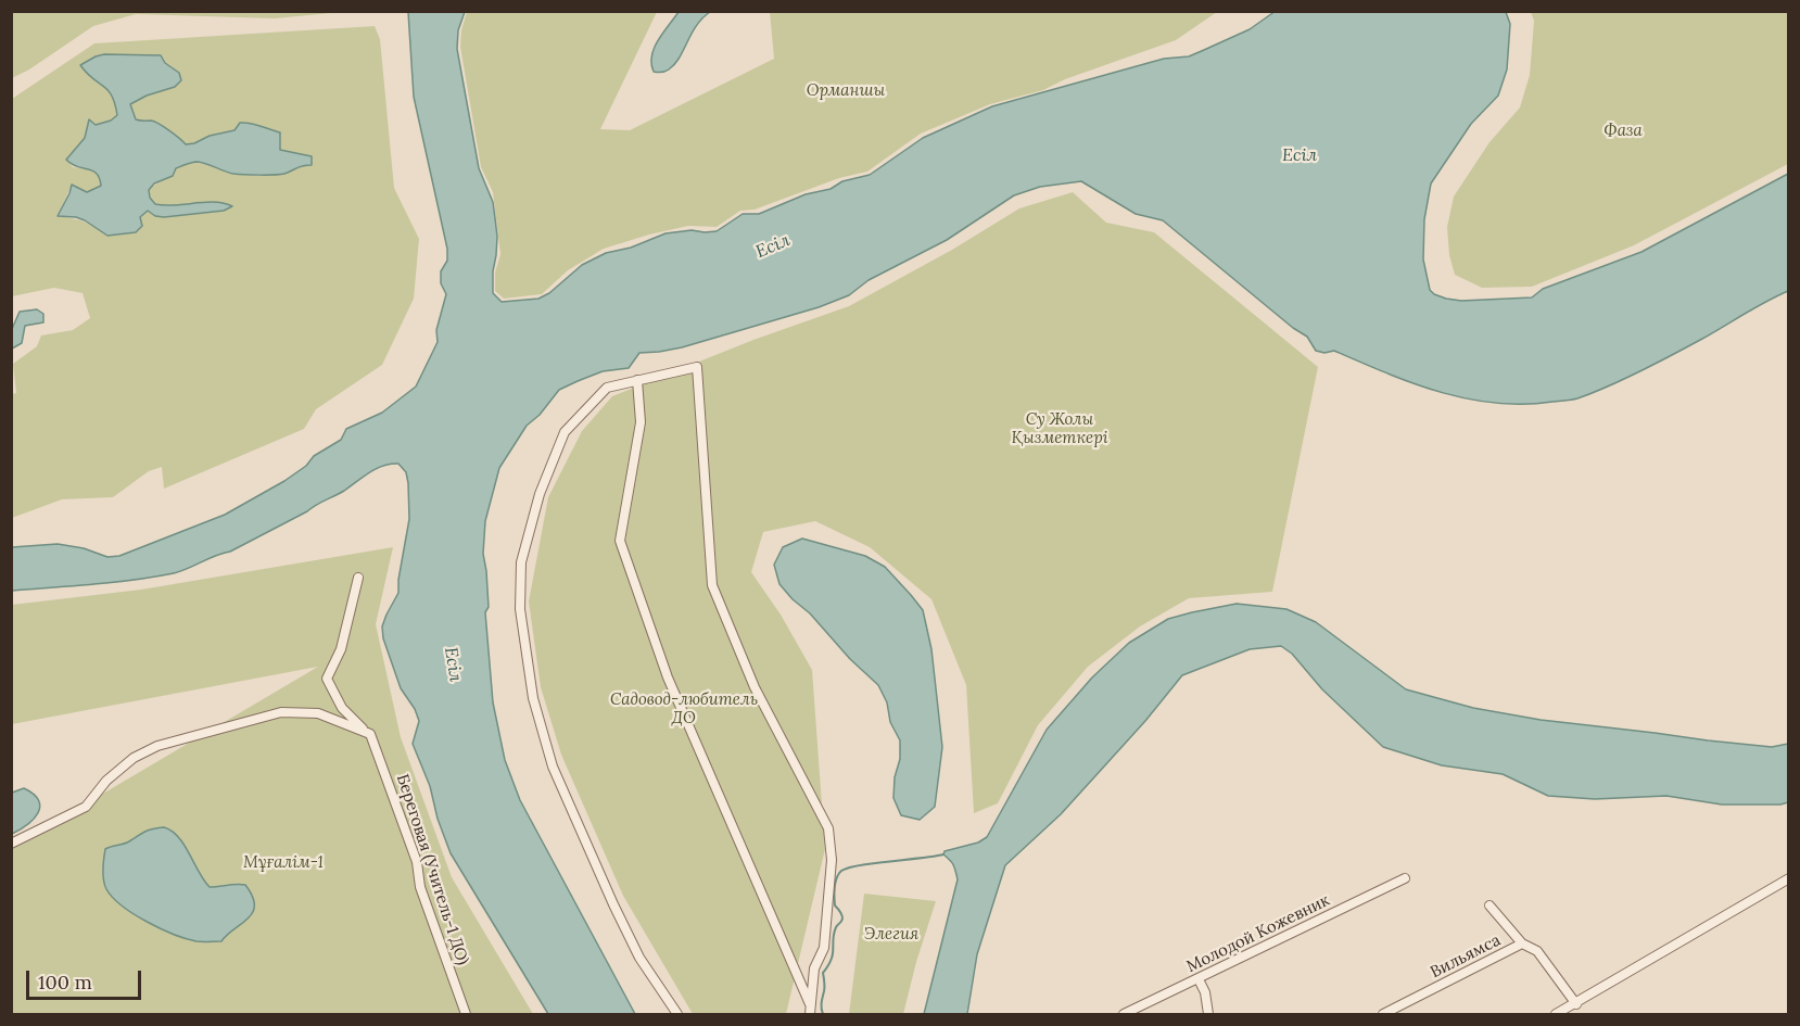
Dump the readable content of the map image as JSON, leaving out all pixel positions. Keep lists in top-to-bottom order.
{
  "streets": {
    "street": ["Береговая (Учитель-1 ДО)", "Молодой Кожевник", "Вильямса"]
  },
  "water": ["Есіл"],
  "parks": [
    "Орманшы",
    "Фаза",
    "Су Жолы Қызметкері",
    "Садовод-любитель ДО",
    "Мұғалім-1",
    "Элегия"
  ],
  "scale_bar": "100 m"
}
